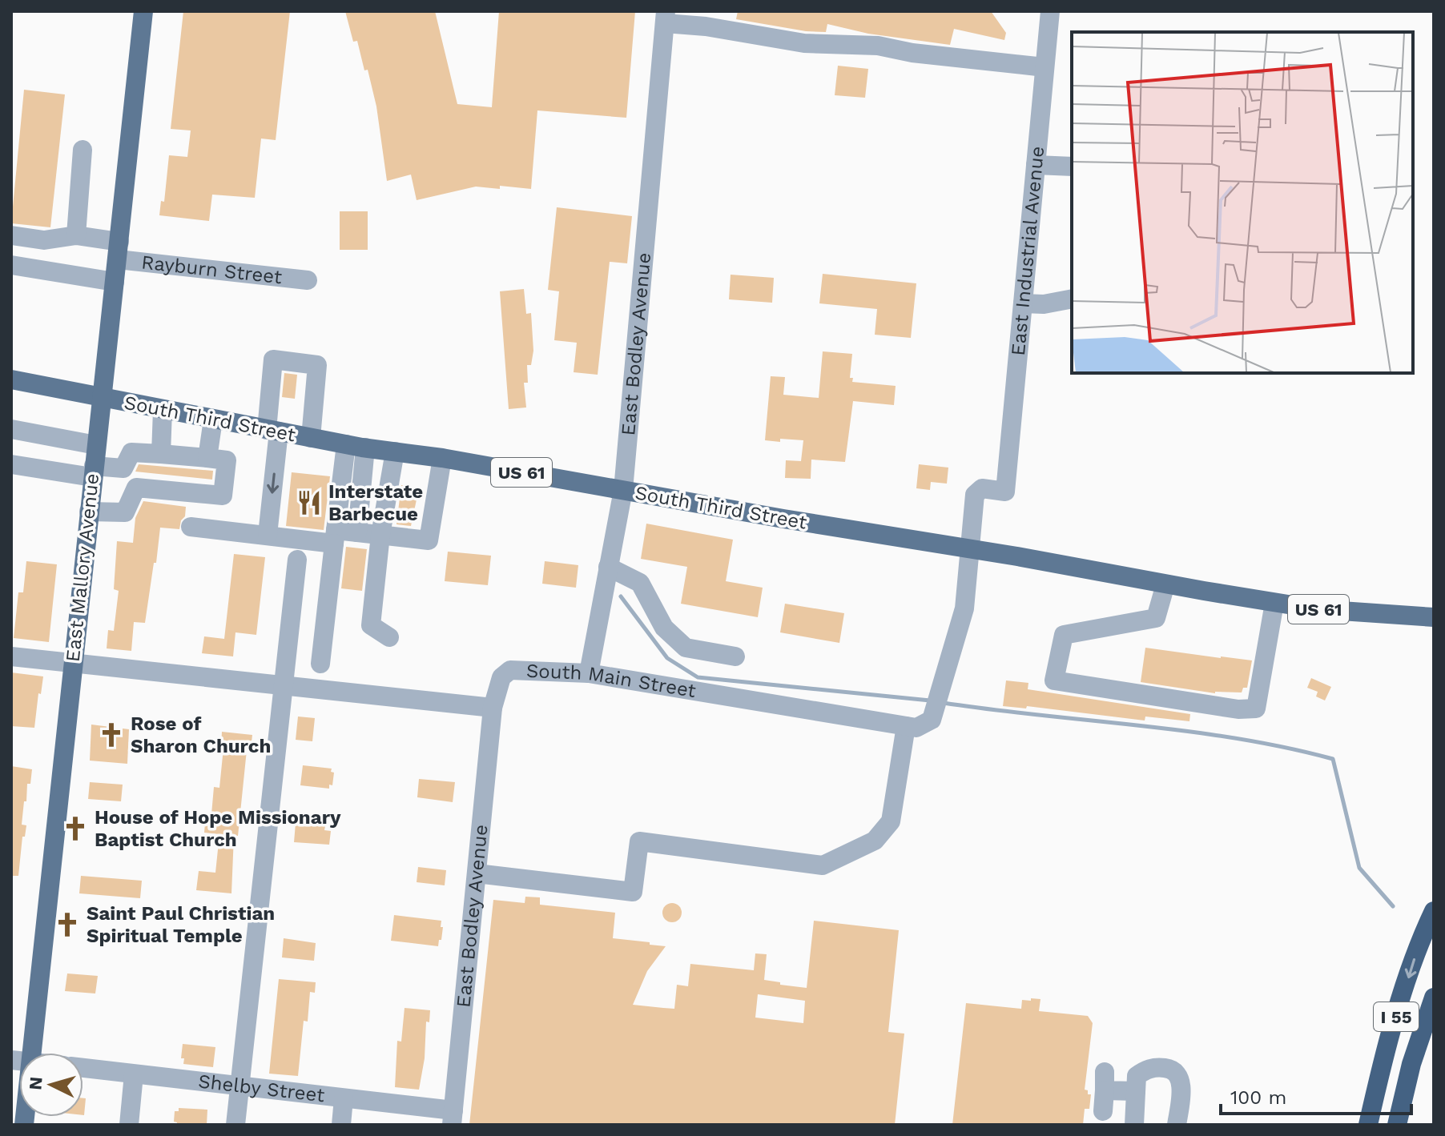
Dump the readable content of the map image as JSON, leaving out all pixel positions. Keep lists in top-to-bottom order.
{
  "streets": {
    "highway": ["I 55"],
    "main road": ["South Third Street", "US 61", "East Mallory Avenue"],
    "street": [
      "East Industrial Avenue",
      "Rayburn Street",
      "East Bodley Avenue",
      "South Main Street",
      "Shelby Street"
    ]
  },
  "crossings": [
    ["East Industrial Avenue", "South Main Street"],
    ["Rayburn Street", "East Mallory Avenue"],
    ["East Bodley Avenue", "South Third Street"],
    ["East Bodley Avenue", "South Main Street"],
    ["East Bodley Avenue", "Shelby Street"],
    ["South Third Street", "East Mallory Avenue"]
  ],
  "places": {
    "restaurant": ["Interstate Barbecue"],
    "church": ["Rose of Sharon Church", "House of Hope Missionary Baptist Church", "Saint Paul Christian Spiritual Temple"]
  },
  "scale_bar": "100 m",
  "north": "left"
}
